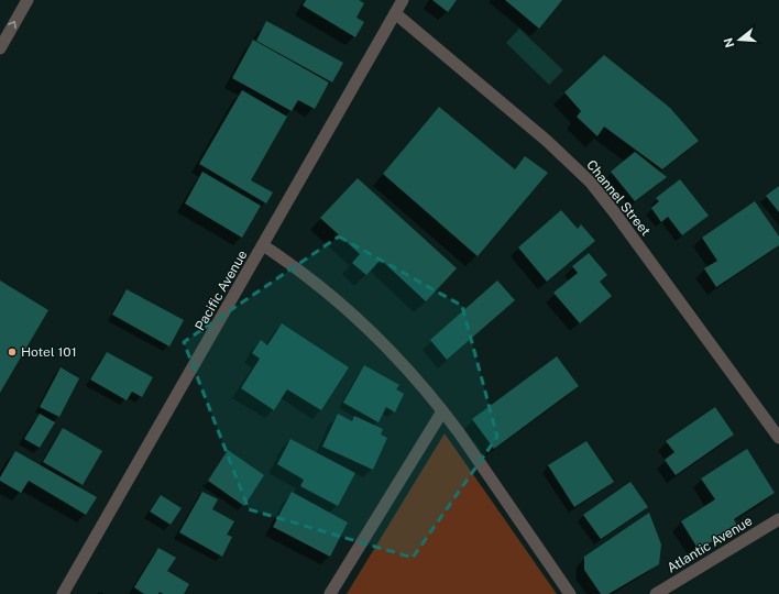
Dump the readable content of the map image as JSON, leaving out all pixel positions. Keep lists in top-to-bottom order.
{
  "streets": {
    "street": ["Channel Street", "Pacific Avenue", "Atlantic Avenue"]
  },
  "crossings": [
    ["Channel Street", "Pacific Avenue"]
  ],
  "places": ["Hotel 101"],
  "north": "left"
}
